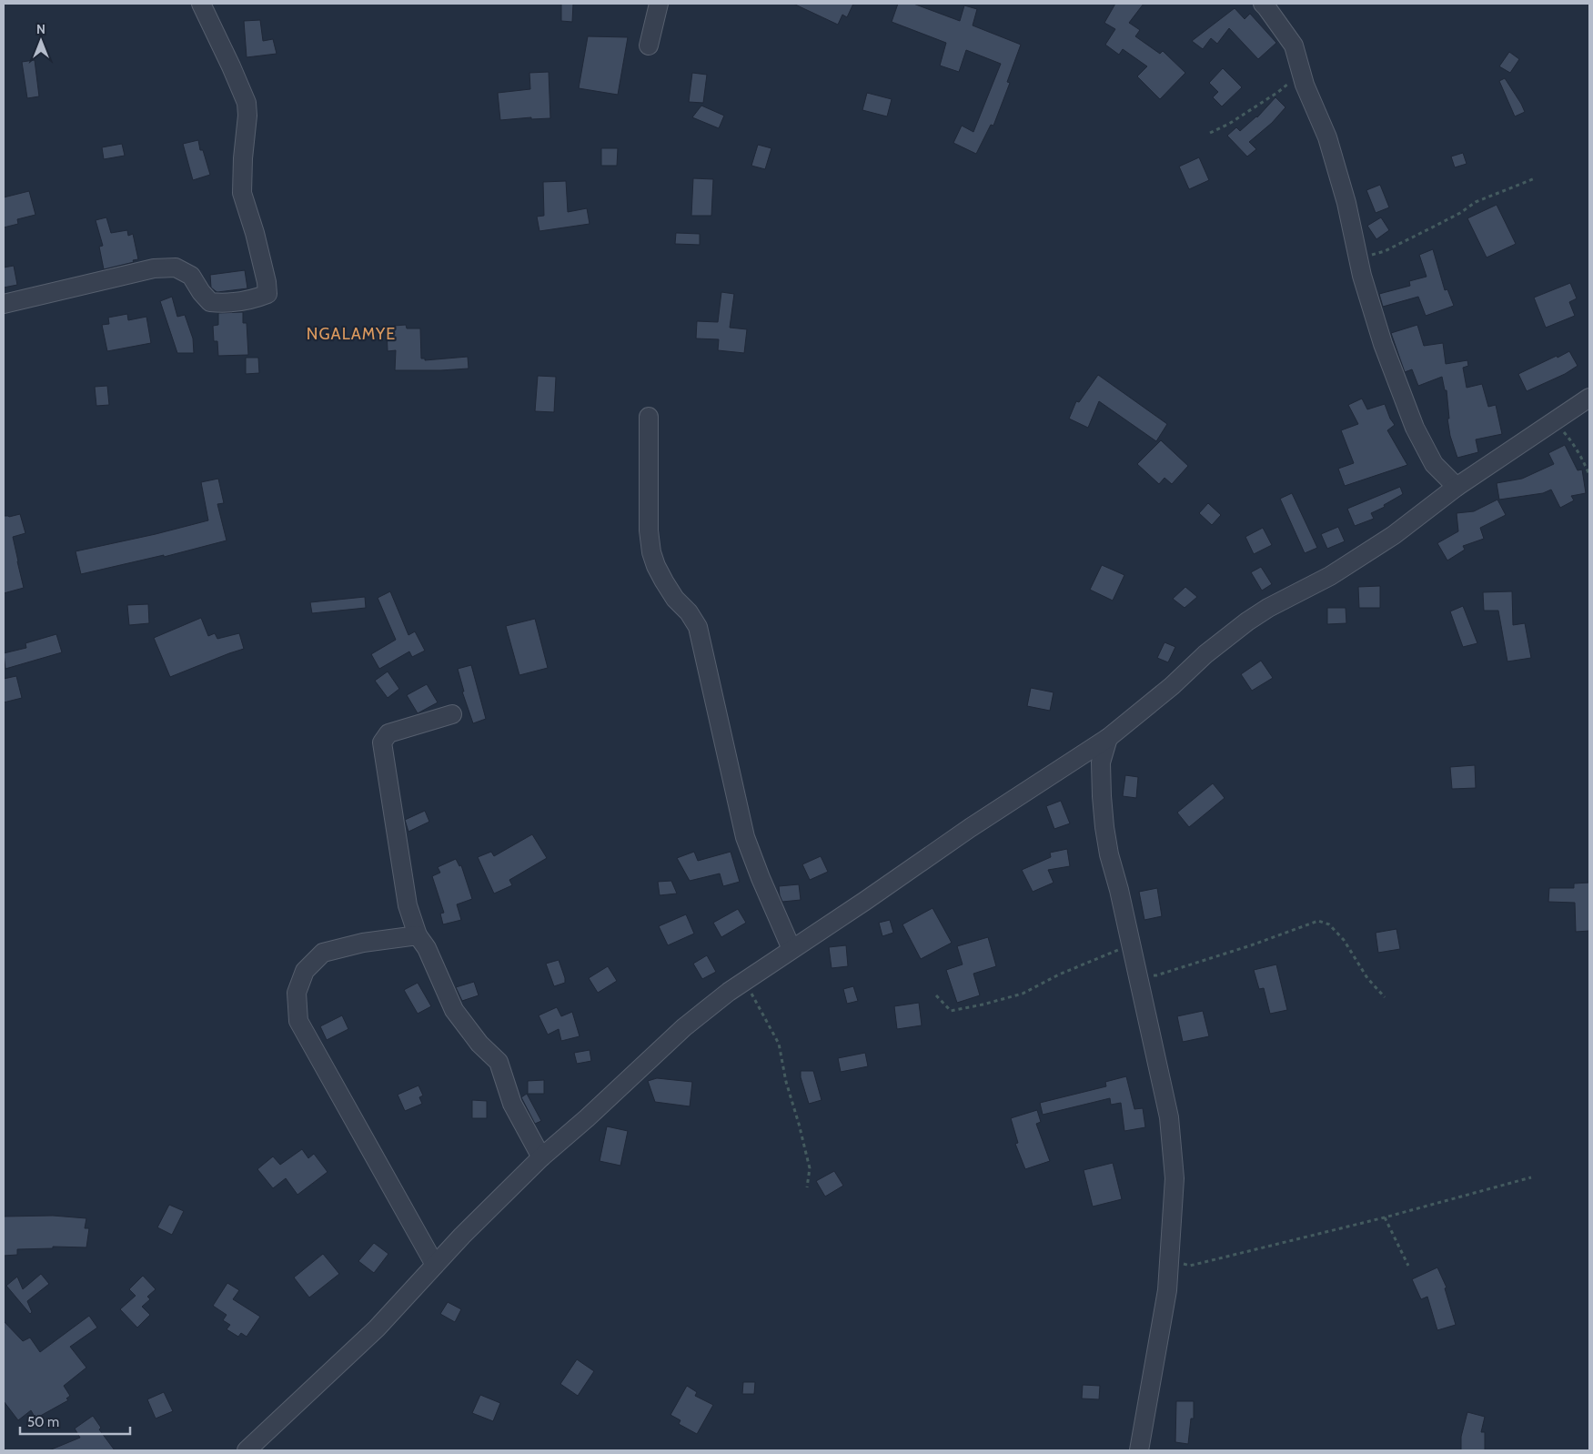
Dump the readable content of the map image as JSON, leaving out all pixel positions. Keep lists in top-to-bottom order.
{
  "districts": ["NGALAMYE"],
  "scale_bar": "50 m",
  "north": "top"
}
